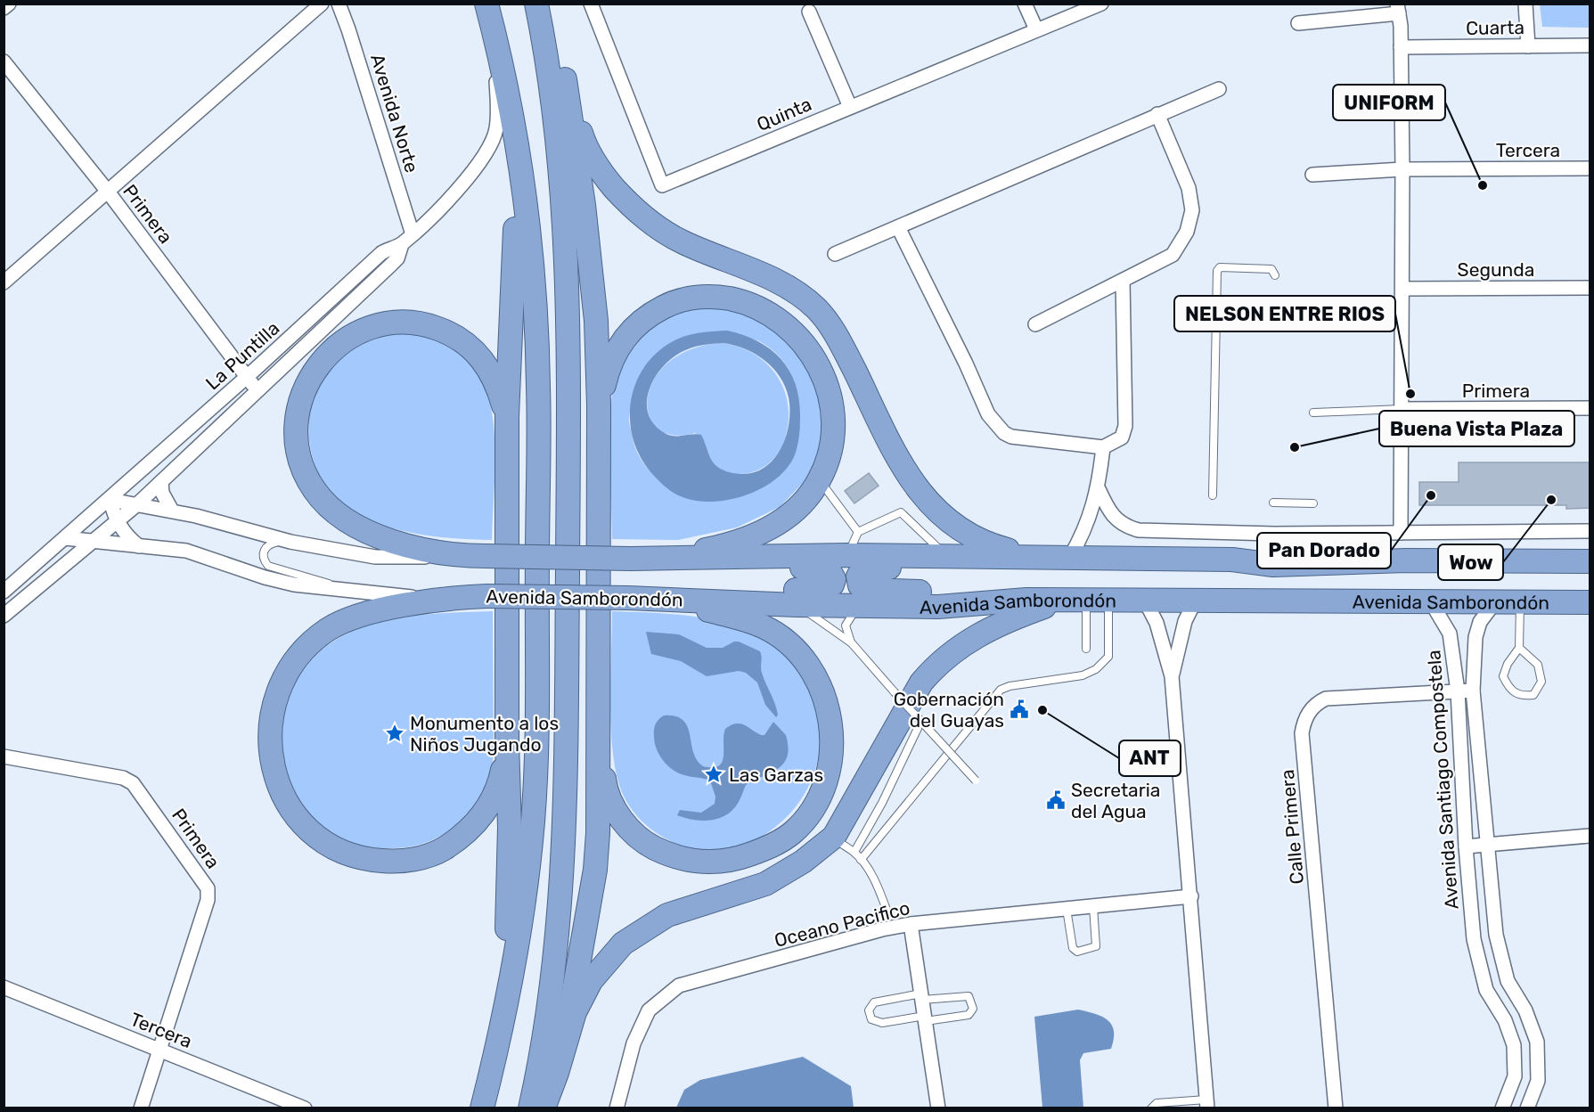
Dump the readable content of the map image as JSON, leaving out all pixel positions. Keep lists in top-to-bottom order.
{
  "streets": {
    "highway": ["Avenida Samborondón"],
    "street": [
      "Cuarta",
      "Avenida Norte",
      "Quinta",
      "Tercera",
      "Primera",
      "Segunda",
      "La Puntilla",
      "Avenida Santiago Compostela",
      "Calle Primera",
      "Oceano Pacifico"
    ]
  },
  "crossings": [
    ["Avenida Norte", "La Puntilla"],
    ["Tercera", "Primera"],
    ["Primera", "La Puntilla"],
    ["Avenida Samborondón", "Avenida Santiago Compostela"],
    ["Avenida Santiago Compostela", "Calle Primera"]
  ],
  "places": {
    "other": [
      "UNIFORM",
      "NELSON ENTRE RIOS",
      "Buena Vista Plaza",
      "Pan Dorado",
      "Wow",
      "ANT"
    ],
    "public building": ["Gobernación del Guayas", "Secretaria del Agua"],
    "place": ["Monumento a los Niños Jugando", "Las Garzas"]
  }
}
